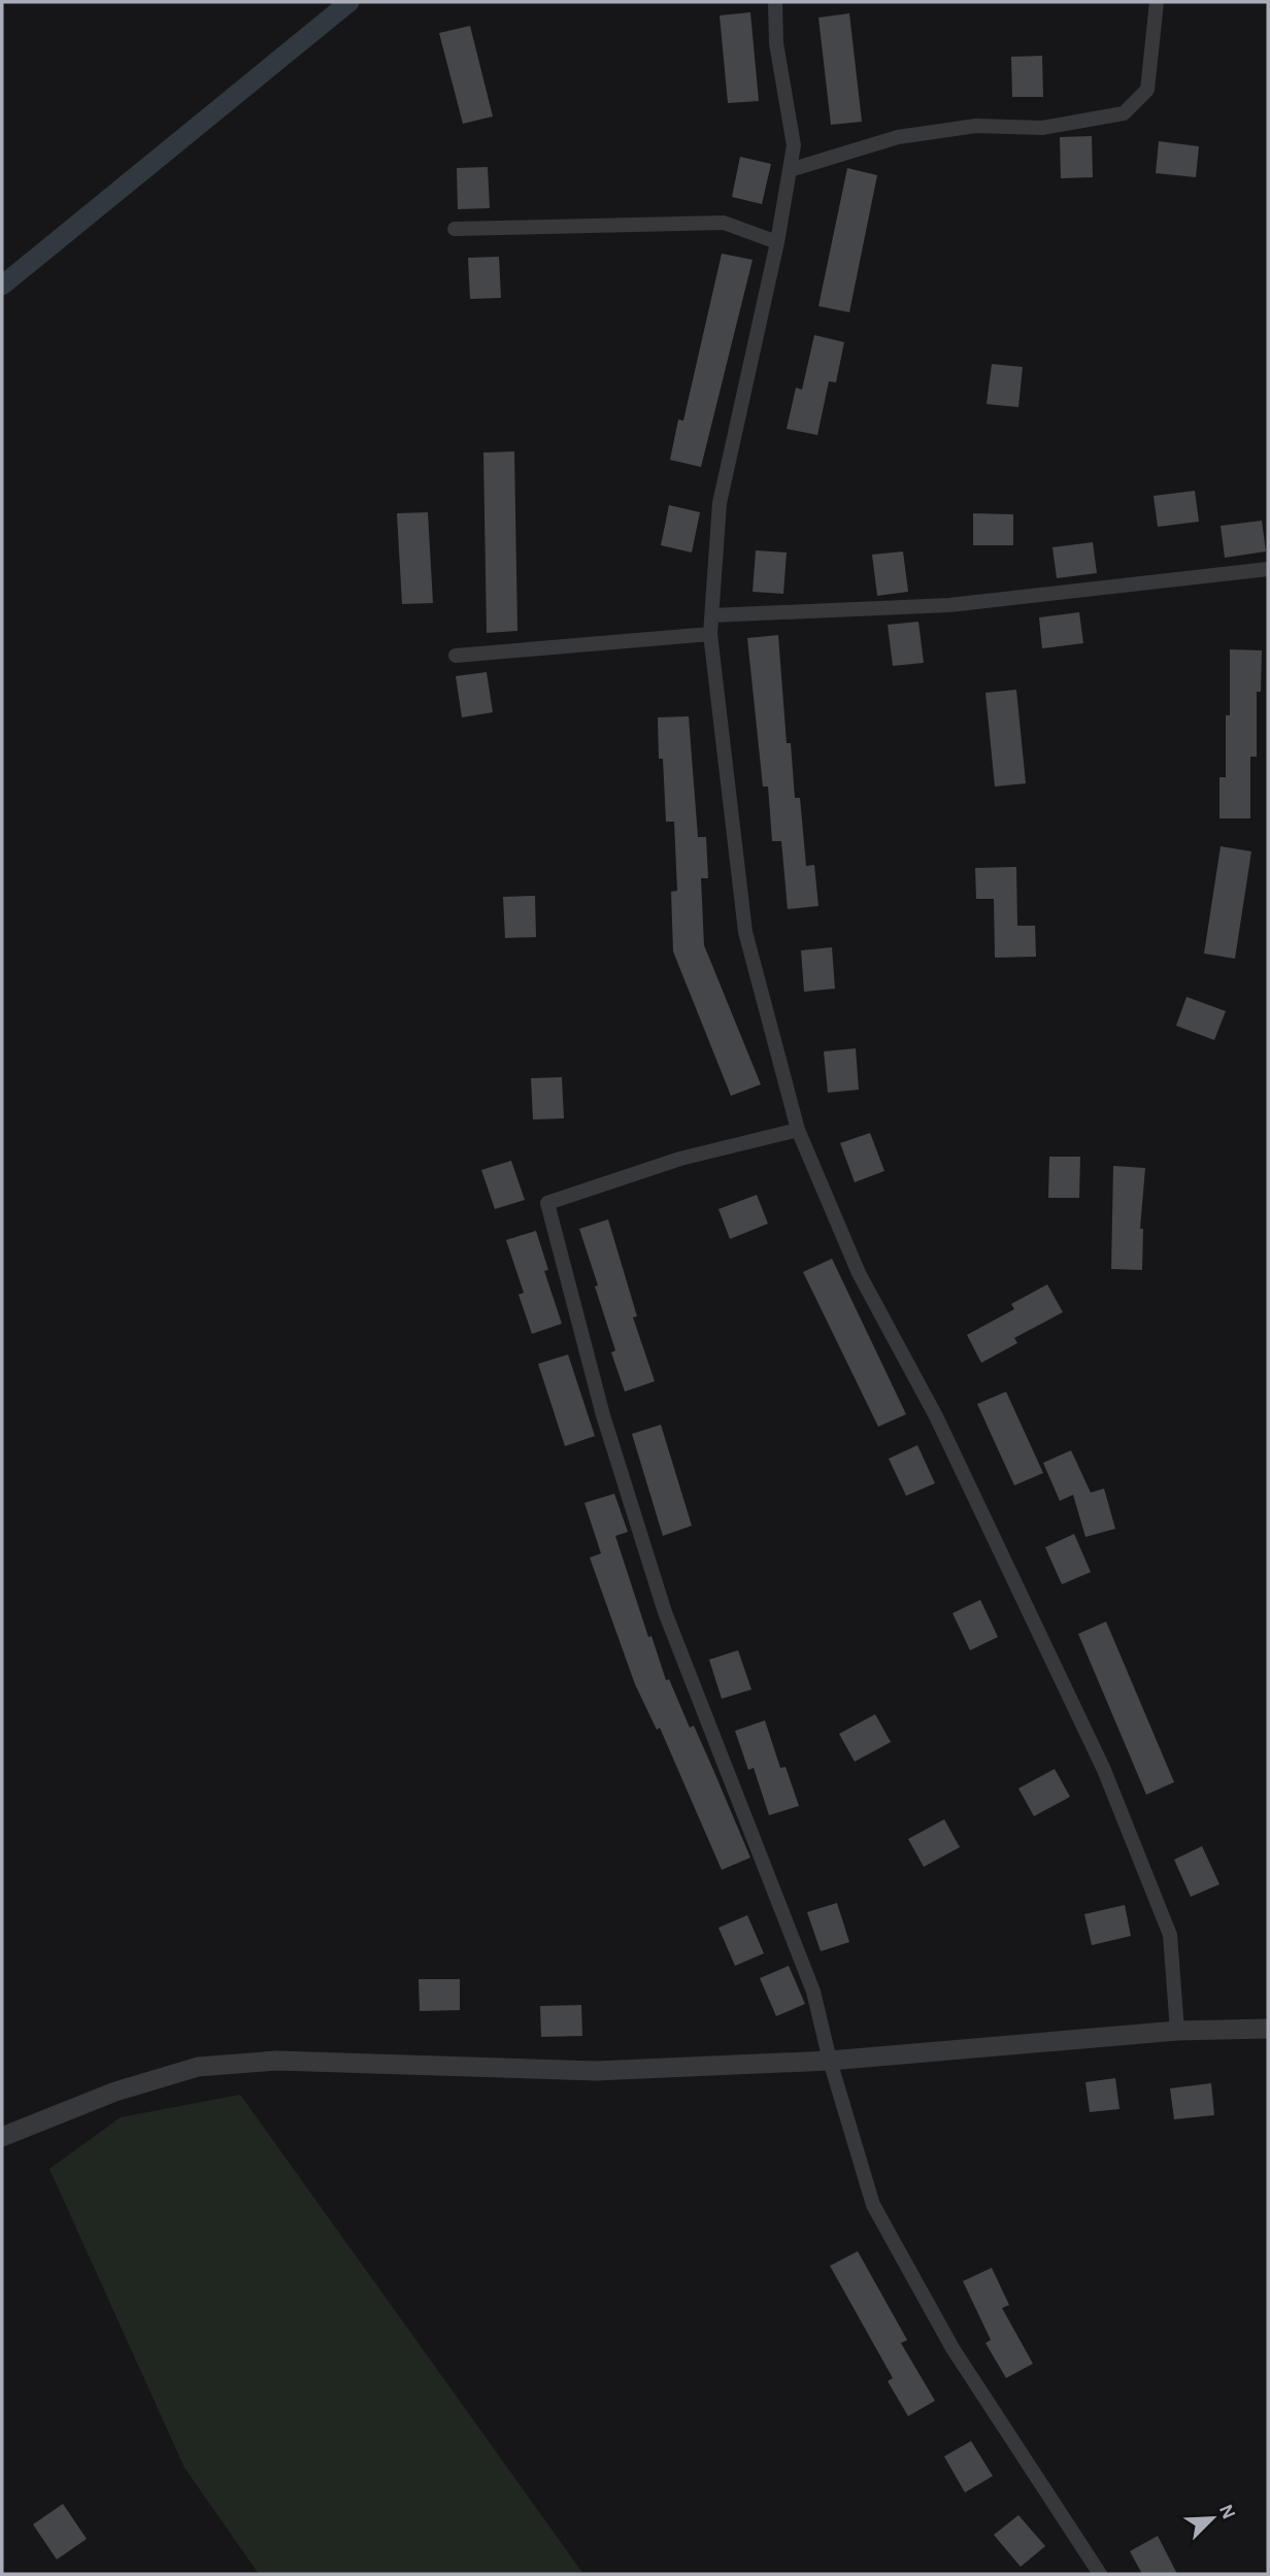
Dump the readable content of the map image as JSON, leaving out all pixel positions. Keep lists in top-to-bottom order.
{
  "north": "top right"
}
